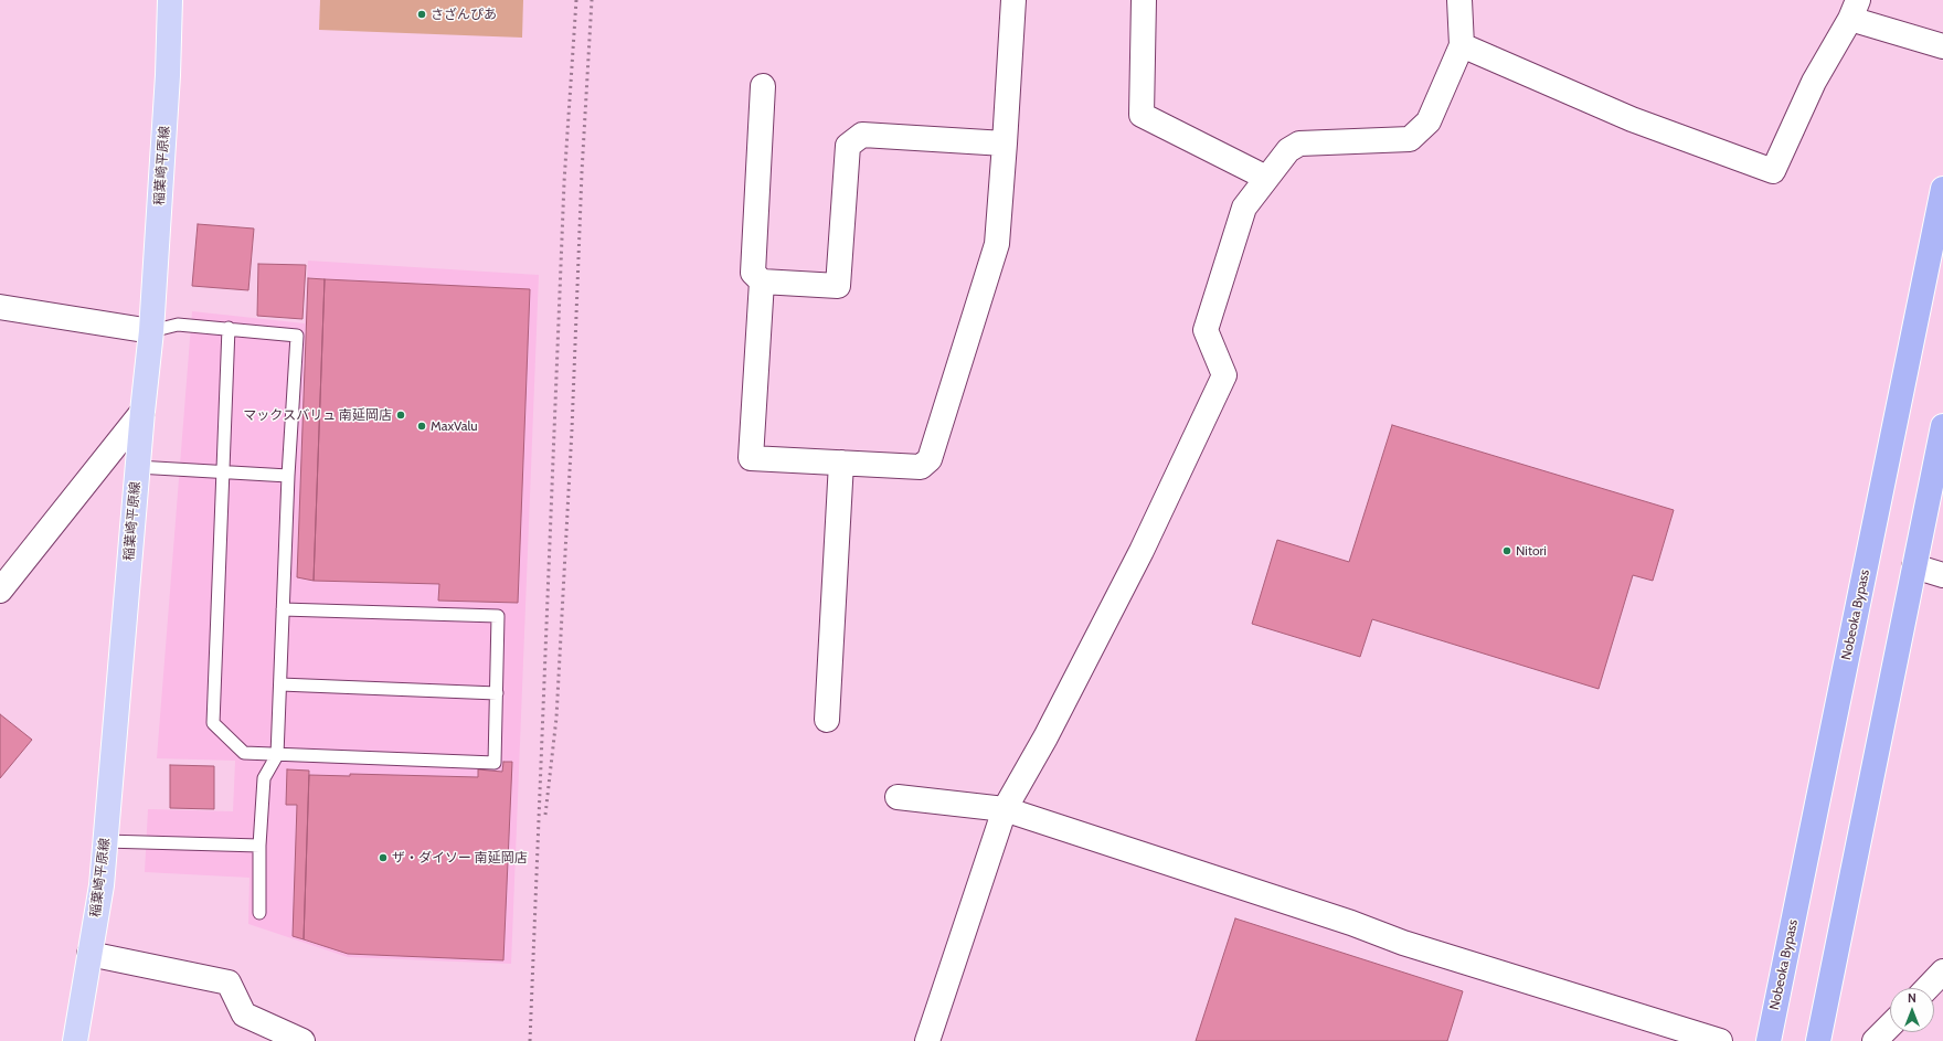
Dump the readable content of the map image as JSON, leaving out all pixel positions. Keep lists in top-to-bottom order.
{
  "streets": {
    "highway": ["Nobeoka Bypass"],
    "main road": ["稲葉崎平原線"]
  },
  "places": [
    "さざんぴあ",
    "マックスバリュ 南延岡店",
    "MaxValu",
    "Nitori",
    "ザ・ダイソー 南延岡店"
  ],
  "north": "top"
}
